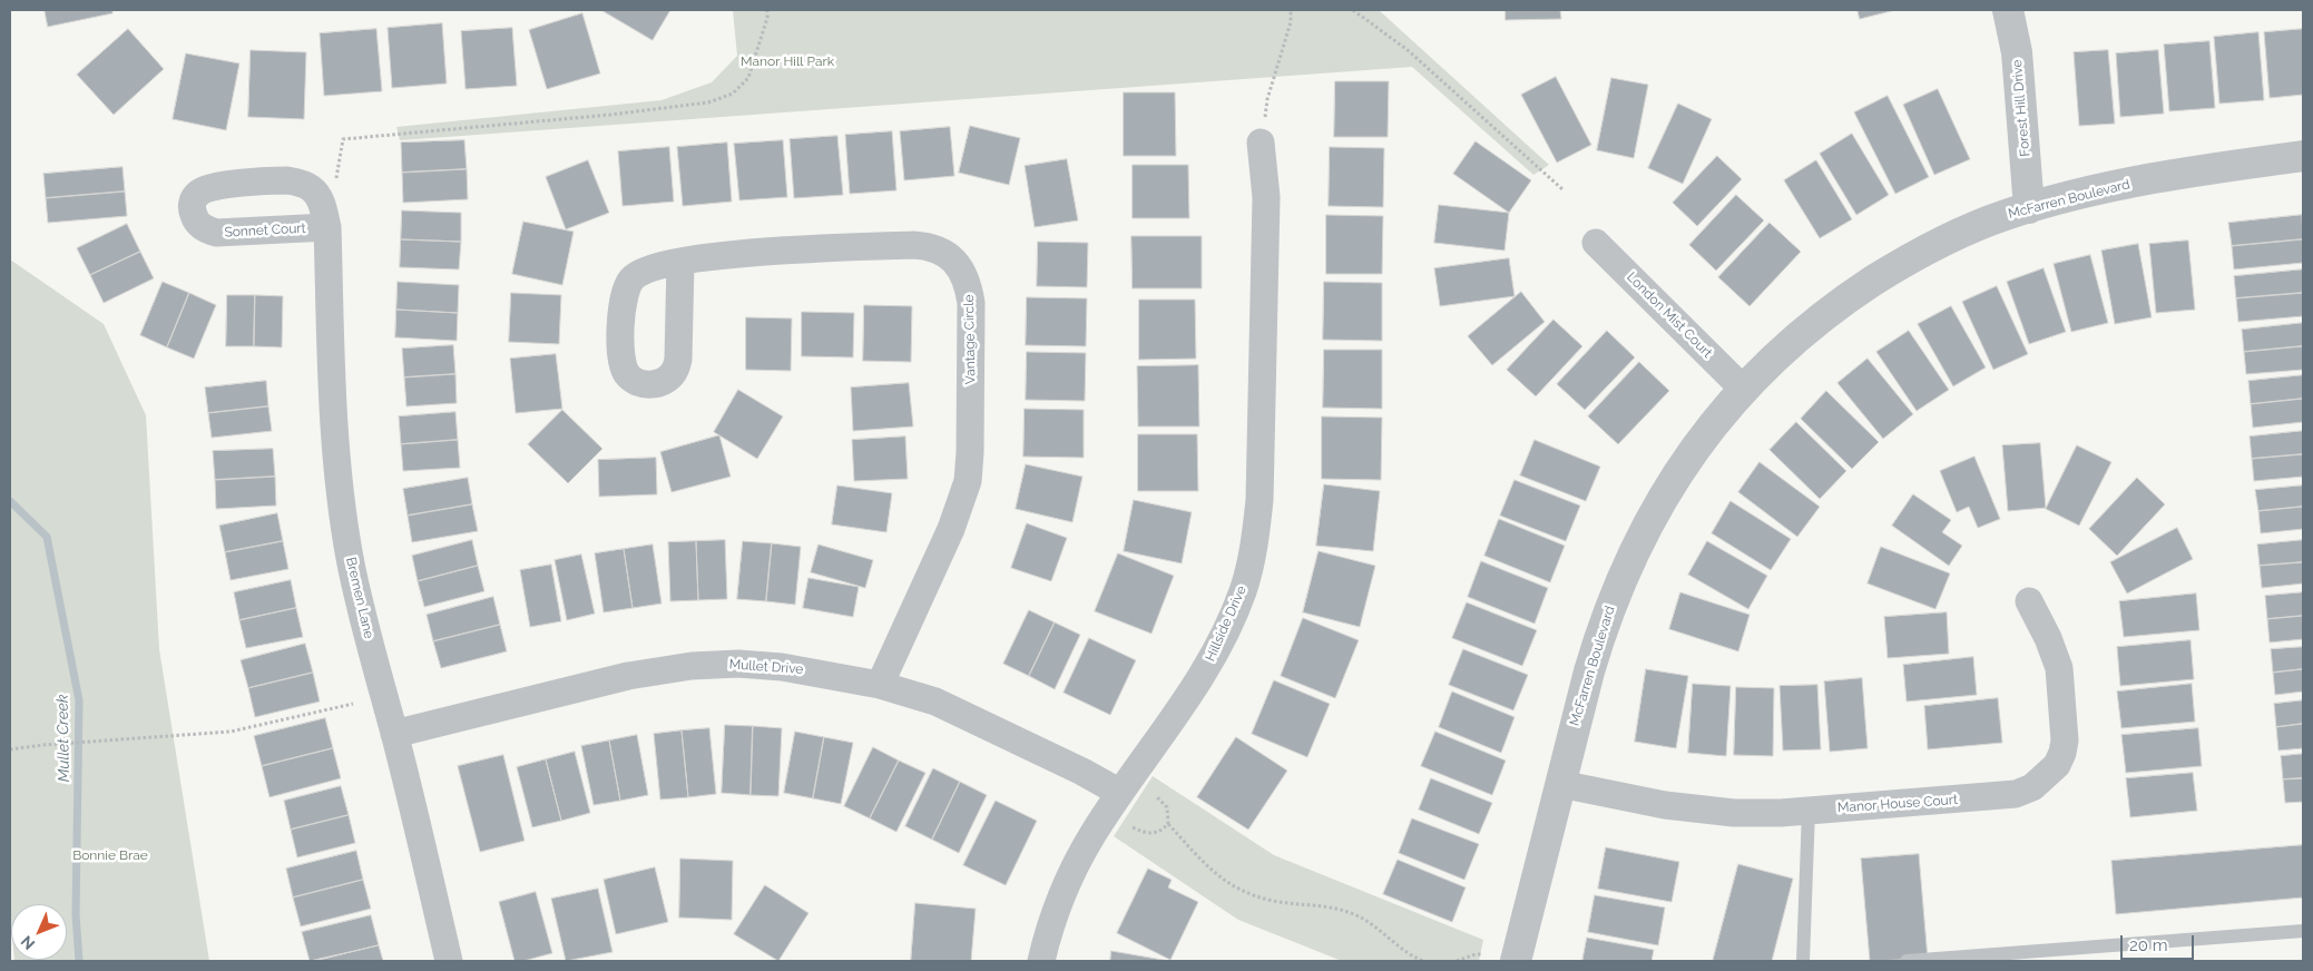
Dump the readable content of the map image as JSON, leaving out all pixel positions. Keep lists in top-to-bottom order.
{
  "streets": {
    "street": [
      "Forest Hill Drive",
      "McFarren Boulevard",
      "London Mist Court",
      "Vantage Circle",
      "Bremen Lane",
      "Hillside Drive",
      "Mullet Drive",
      "Manor House Court"
    ]
  },
  "crossings": [
    ["Forest Hill Drive", "McFarren Boulevard"],
    ["McFarren Boulevard", "London Mist Court"],
    ["McFarren Boulevard", "Manor House Court"],
    ["Vantage Circle", "Mullet Drive"],
    ["Bremen Lane", "Mullet Drive"],
    ["Hillside Drive", "Mullet Drive"]
  ],
  "water": ["Mullet Creek"],
  "parks": ["Manor Hill Park", "Bonnie Brae"],
  "scale_bar": "20 m",
  "north": "bottom left"
}
